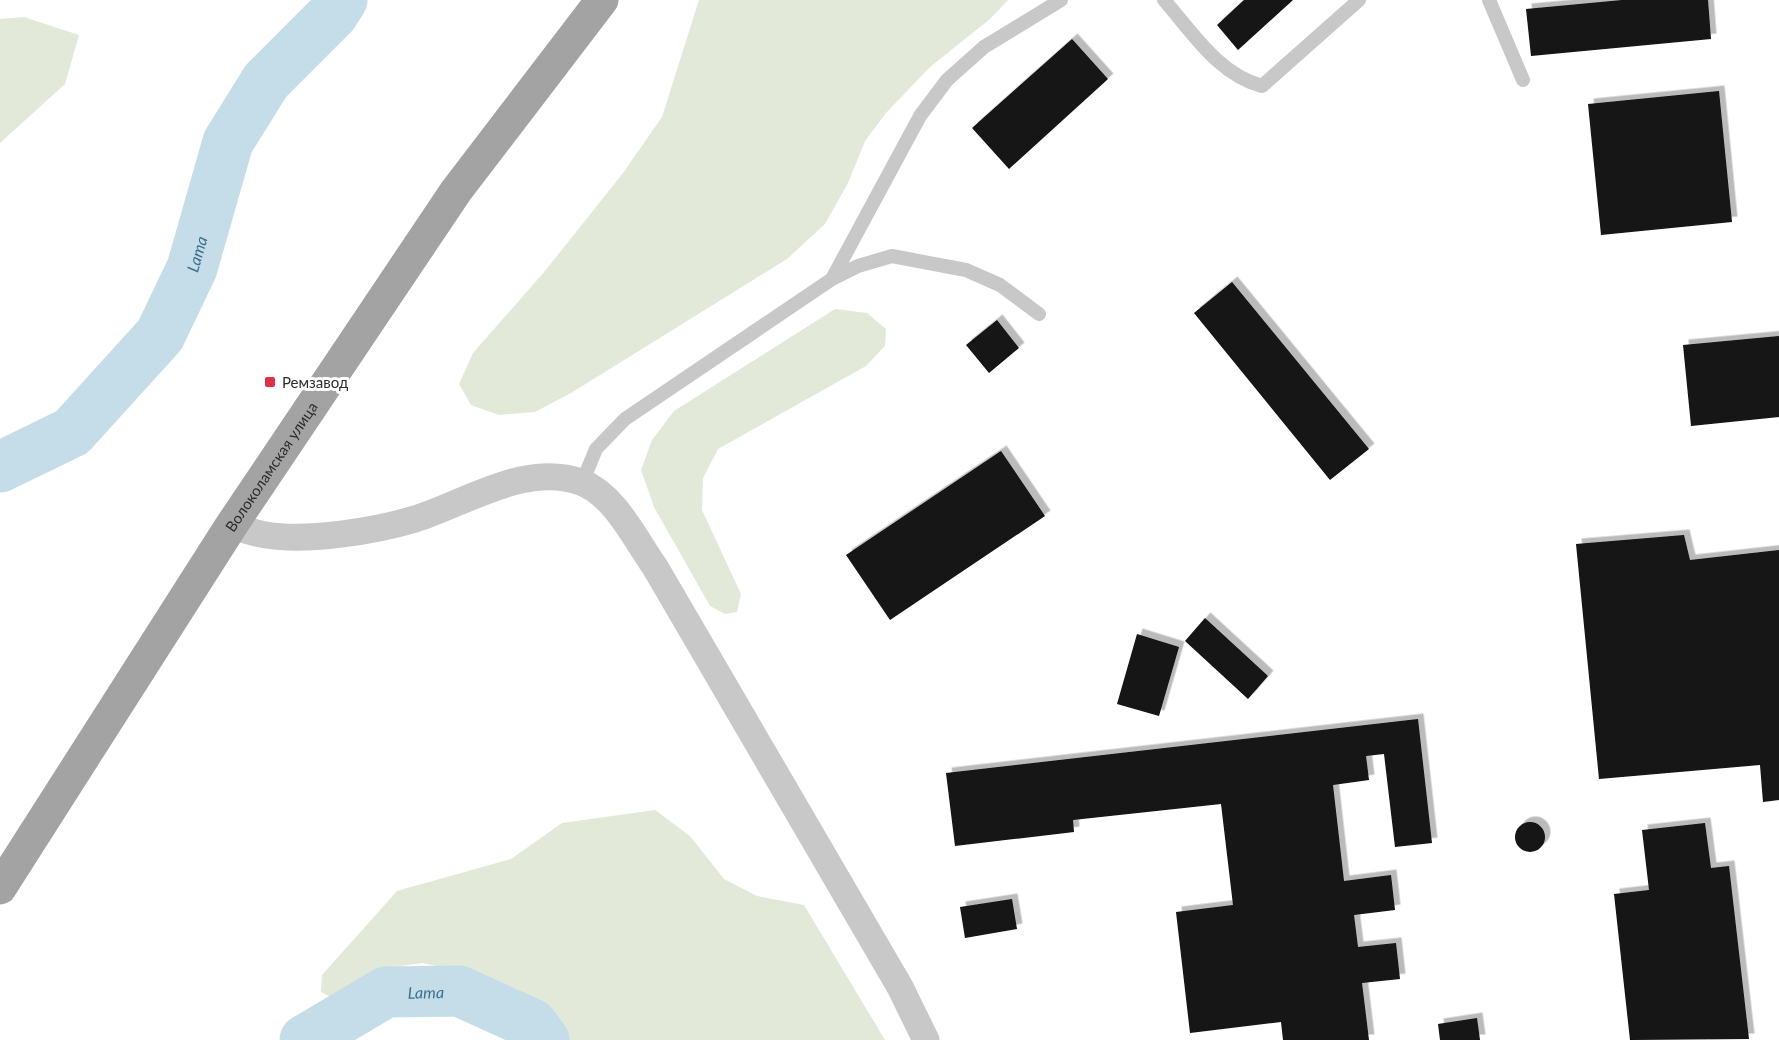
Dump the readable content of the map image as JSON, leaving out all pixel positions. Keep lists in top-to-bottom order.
{
  "streets": {
    "main road": ["Волоколамская улица"]
  },
  "water": ["Lama"],
  "places": {
    "transit": ["Ремзавод"]
  }
}
